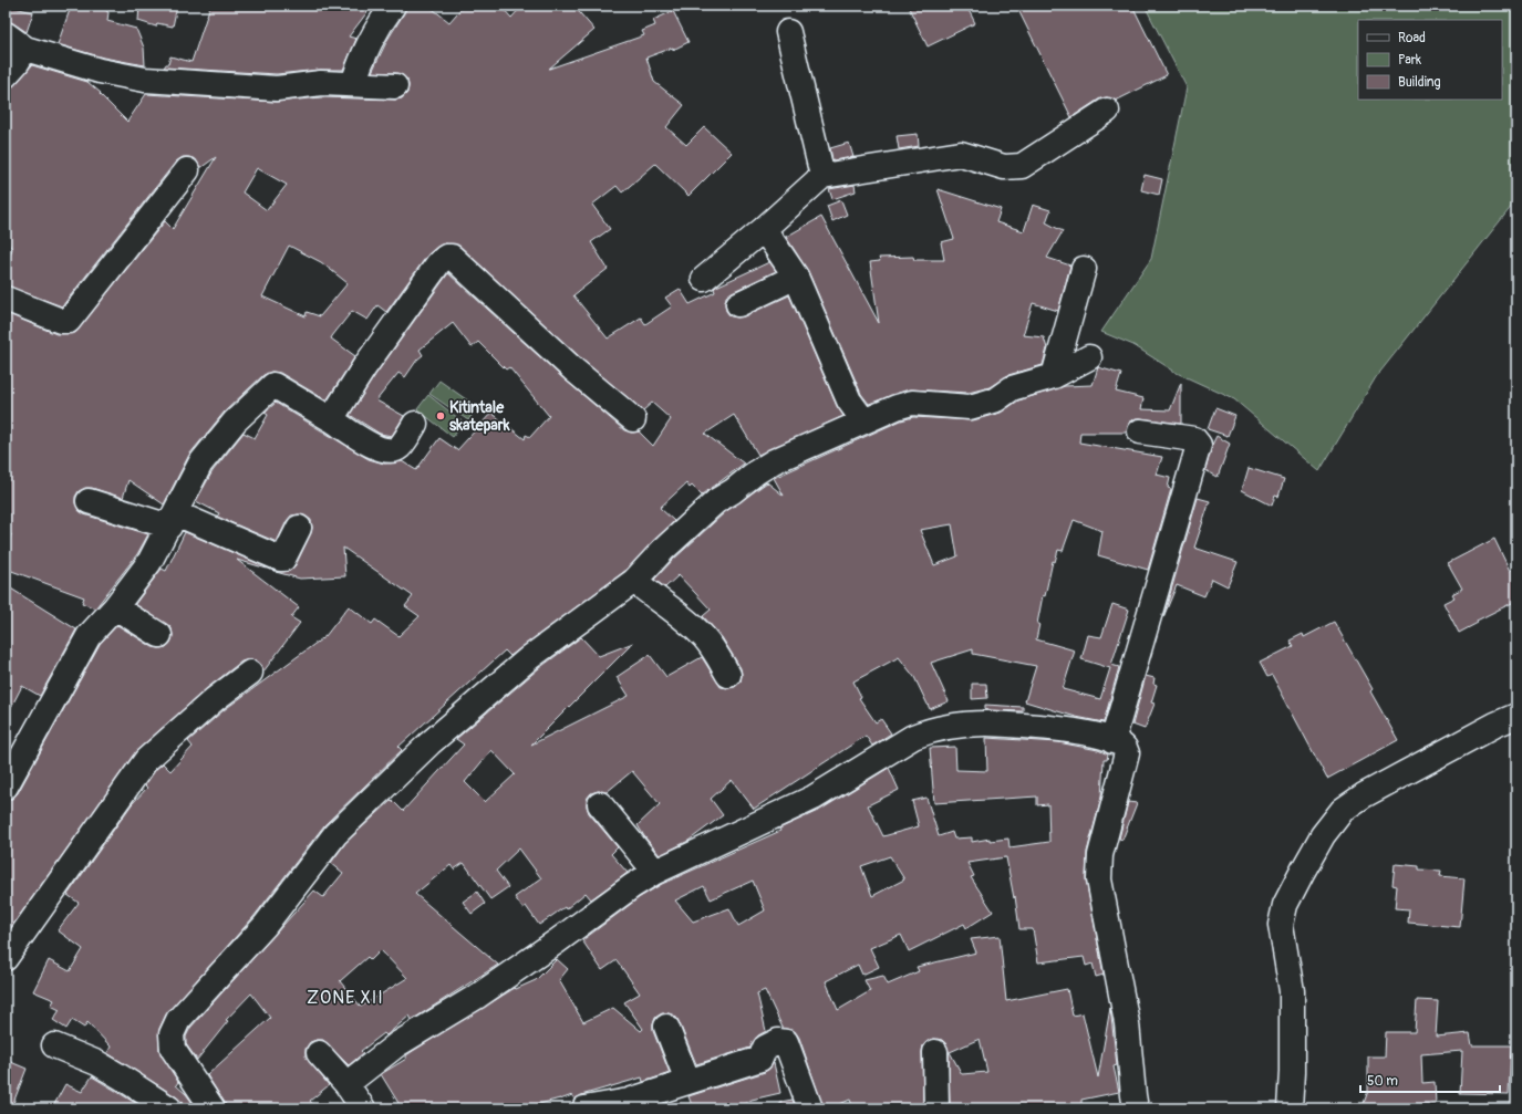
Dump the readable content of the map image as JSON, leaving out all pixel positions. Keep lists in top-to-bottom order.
{
  "districts": ["ZONE XII"],
  "places": ["Kitintale skatepark"],
  "legend": ["Road", "Park", "Building"],
  "scale_bar": "50 m"
}
